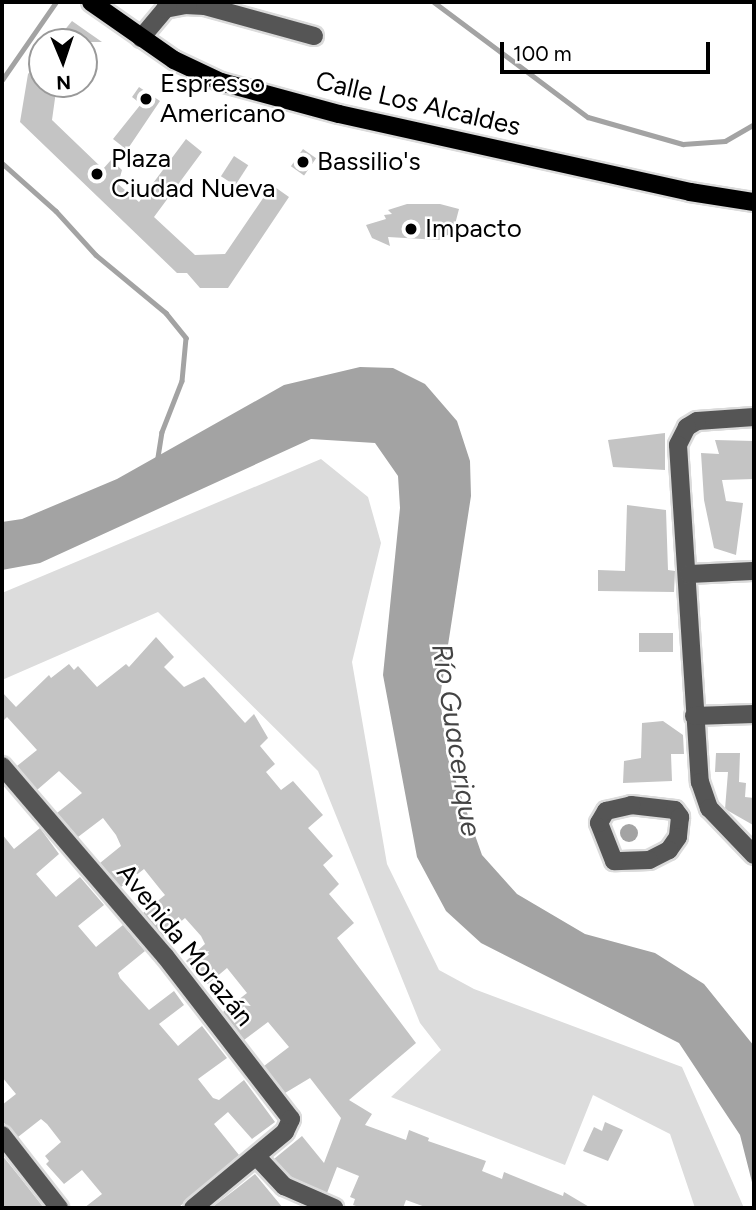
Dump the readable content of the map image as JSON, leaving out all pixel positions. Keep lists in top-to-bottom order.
{
  "streets": {
    "main road": ["Calle Los Alcaldes"],
    "street": ["Avenida Morazán"]
  },
  "water": ["Río Guacerique"],
  "places": [
    "Espresso Americano",
    "Bassilio's",
    "Plaza Ciudad Nueva",
    "Impacto"
  ],
  "scale_bar": "100 m",
  "north": "bottom"
}
